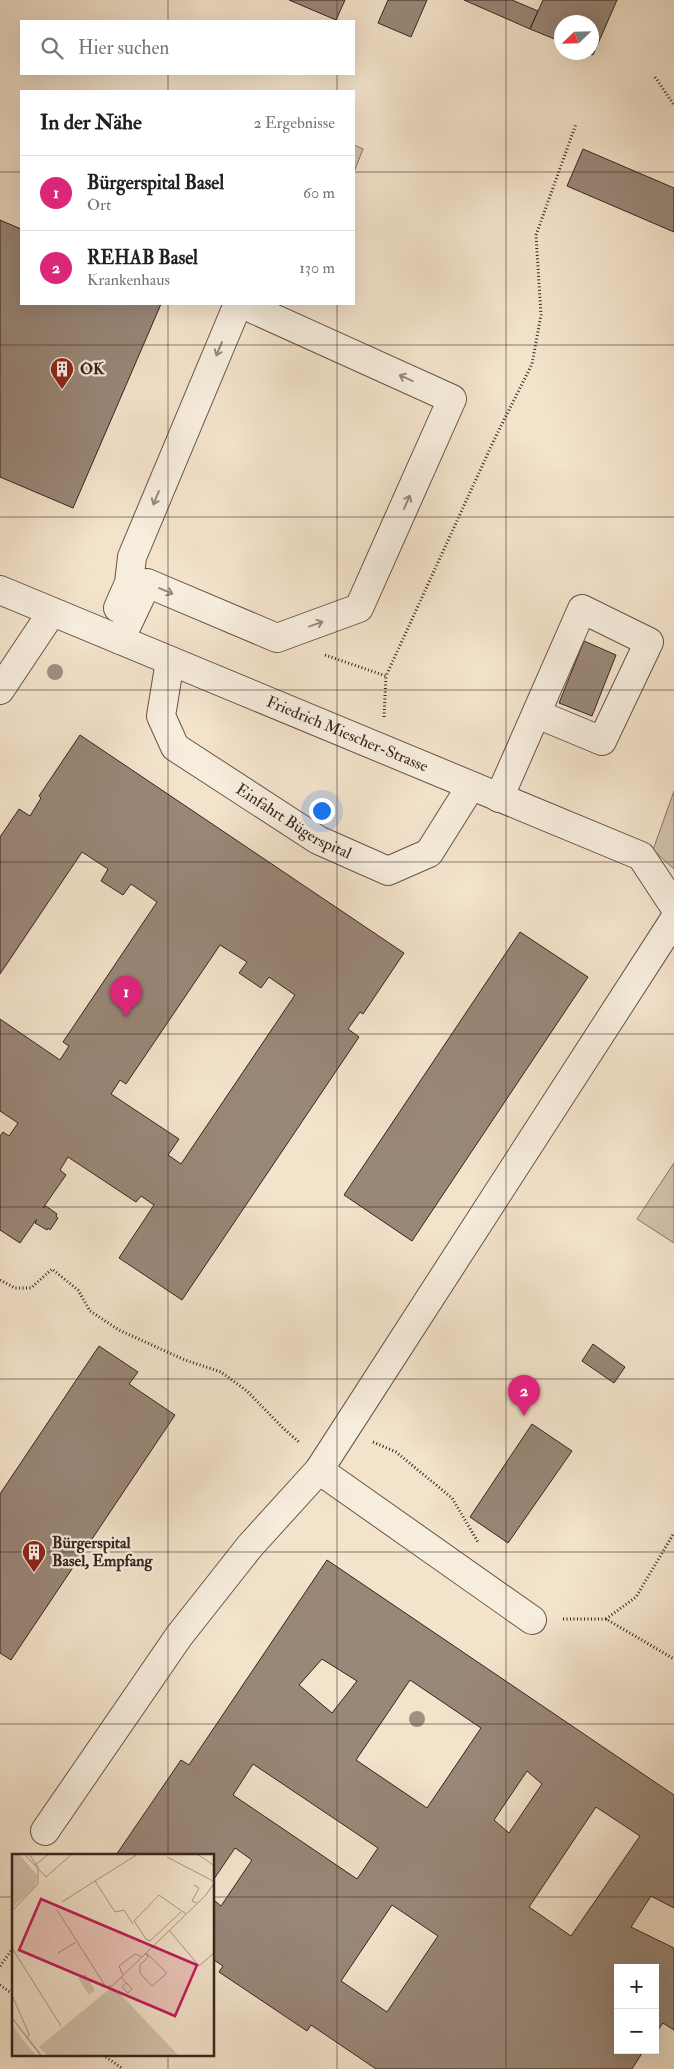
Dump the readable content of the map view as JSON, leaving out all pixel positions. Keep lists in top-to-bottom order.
{
  "streets": {
    "street": ["Friedrich Miescher-Strasse", "Einfahrt Bügerspital"]
  },
  "crossings": [
    ["Friedrich Miescher-Strasse", "Einfahrt Bügerspital"]
  ],
  "places": {
    "building": ["OK", "Bürgerspital Basel, Empfang"]
  },
  "north": "bottom left",
  "page": {
    "search": "Hier suchen",
    "heading": ["In der Nähe", "2 Ergebnisse"],
    "list": [
      {
        "mark": "1",
        "name": "Bürgerspital Basel",
        "note": "Ort",
        "value": "60 m"
      },
      {
        "mark": "2",
        "name": "REHAB Basel",
        "note": "Krankenhaus",
        "value": "130 m"
      }
    ],
    "pins": ["1", "2"],
    "map_buttons": ["+", "−"]
  }
}
